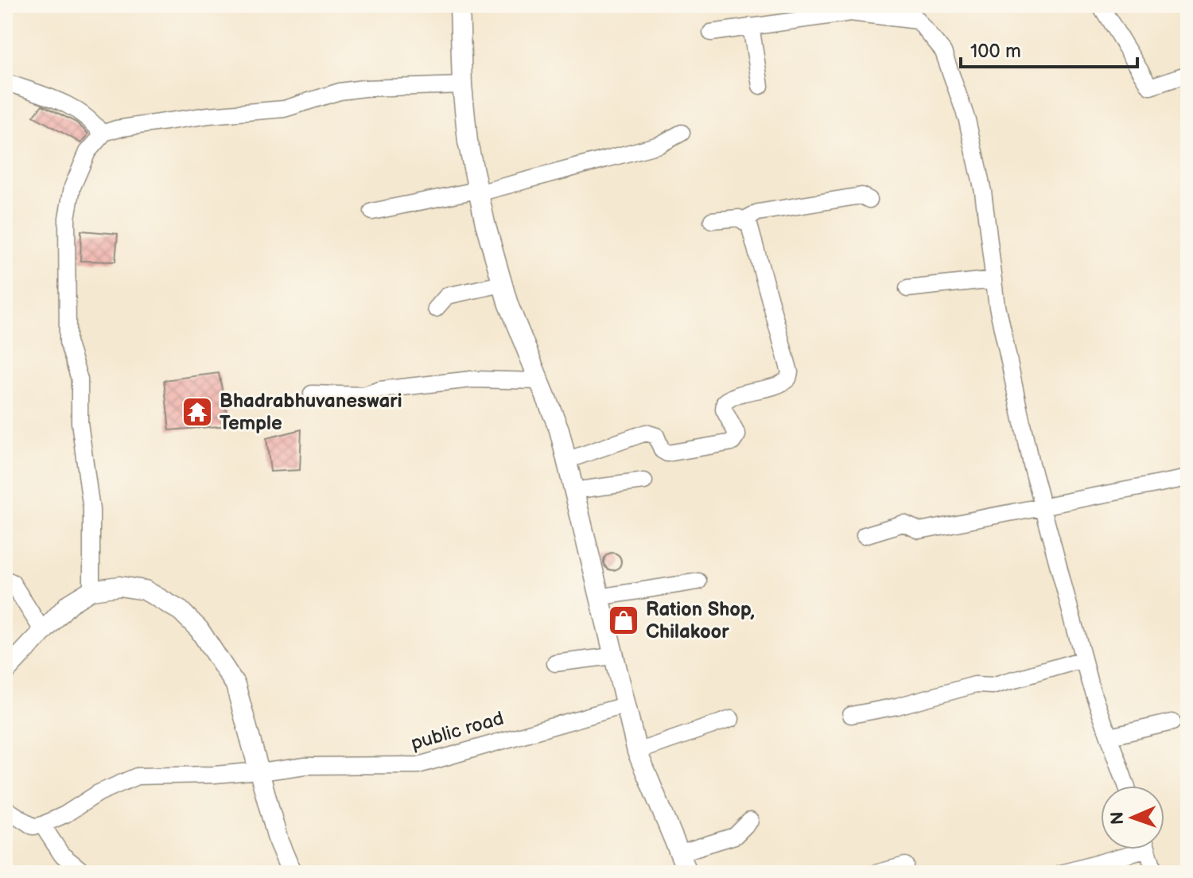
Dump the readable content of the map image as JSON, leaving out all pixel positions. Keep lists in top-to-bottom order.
{
  "streets": {
    "street": ["public road"]
  },
  "places": {
    "temple": ["Bhadrabhuvaneswari Temple"],
    "shop": ["Ration Shop, Chilakoor"]
  },
  "scale_bar": "100 m",
  "north": "left"
}
